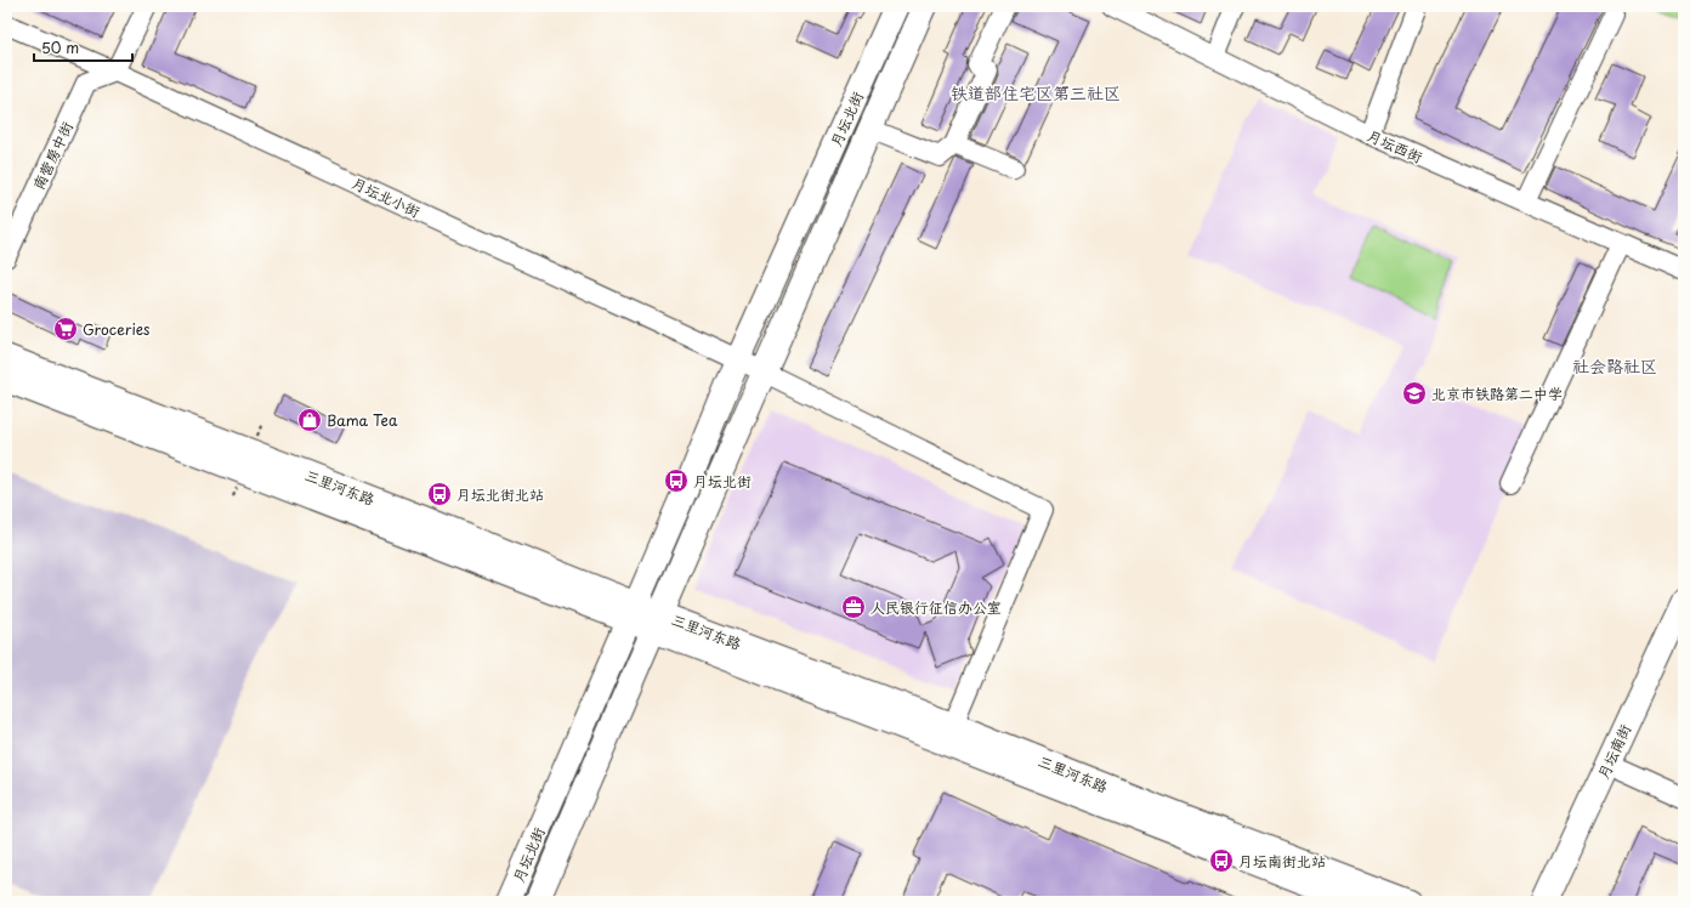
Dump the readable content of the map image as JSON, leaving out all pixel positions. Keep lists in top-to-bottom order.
{
  "streets": {
    "main road": ["月坛北街", "三里河东路", "月坛南街"],
    "street": ["月坛西街", "南营房中街", "月坛北小街"]
  },
  "crossings": [
    ["月坛北街", "月坛北小街"],
    ["月坛北街", "三里河东路"],
    ["南营房中街", "月坛北小街"],
    ["月坛北小街", "三里河东路"]
  ],
  "districts": ["铁道部住宅区第三社区", "社会路社区"],
  "places": {
    "supermarket": ["Groceries"],
    "school or university": ["北京市铁路第二中学"],
    "shop": ["Bama Tea"],
    "bus stop": ["月坛北街", "月坛北街北站", "月坛南街北站"],
    "office": ["人民银行征信办公室"]
  },
  "scale_bar": "50 m"
}
